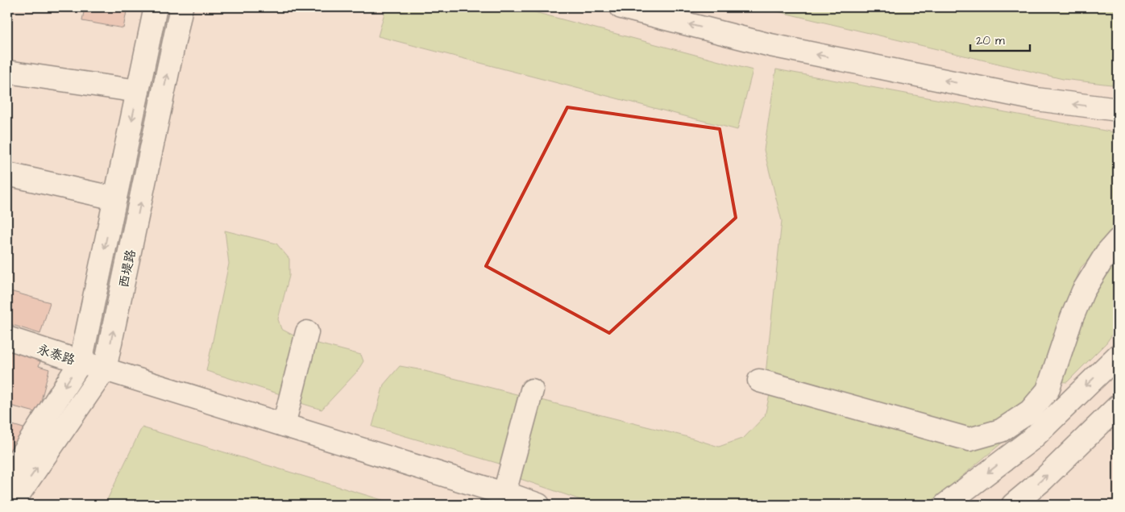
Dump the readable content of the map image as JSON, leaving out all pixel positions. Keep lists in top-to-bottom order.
{
  "streets": {
    "main road": ["西堤路", "永泰路"]
  },
  "crossings": [
    ["西堤路", "永泰路"]
  ],
  "scale_bar": "20 m"
}
